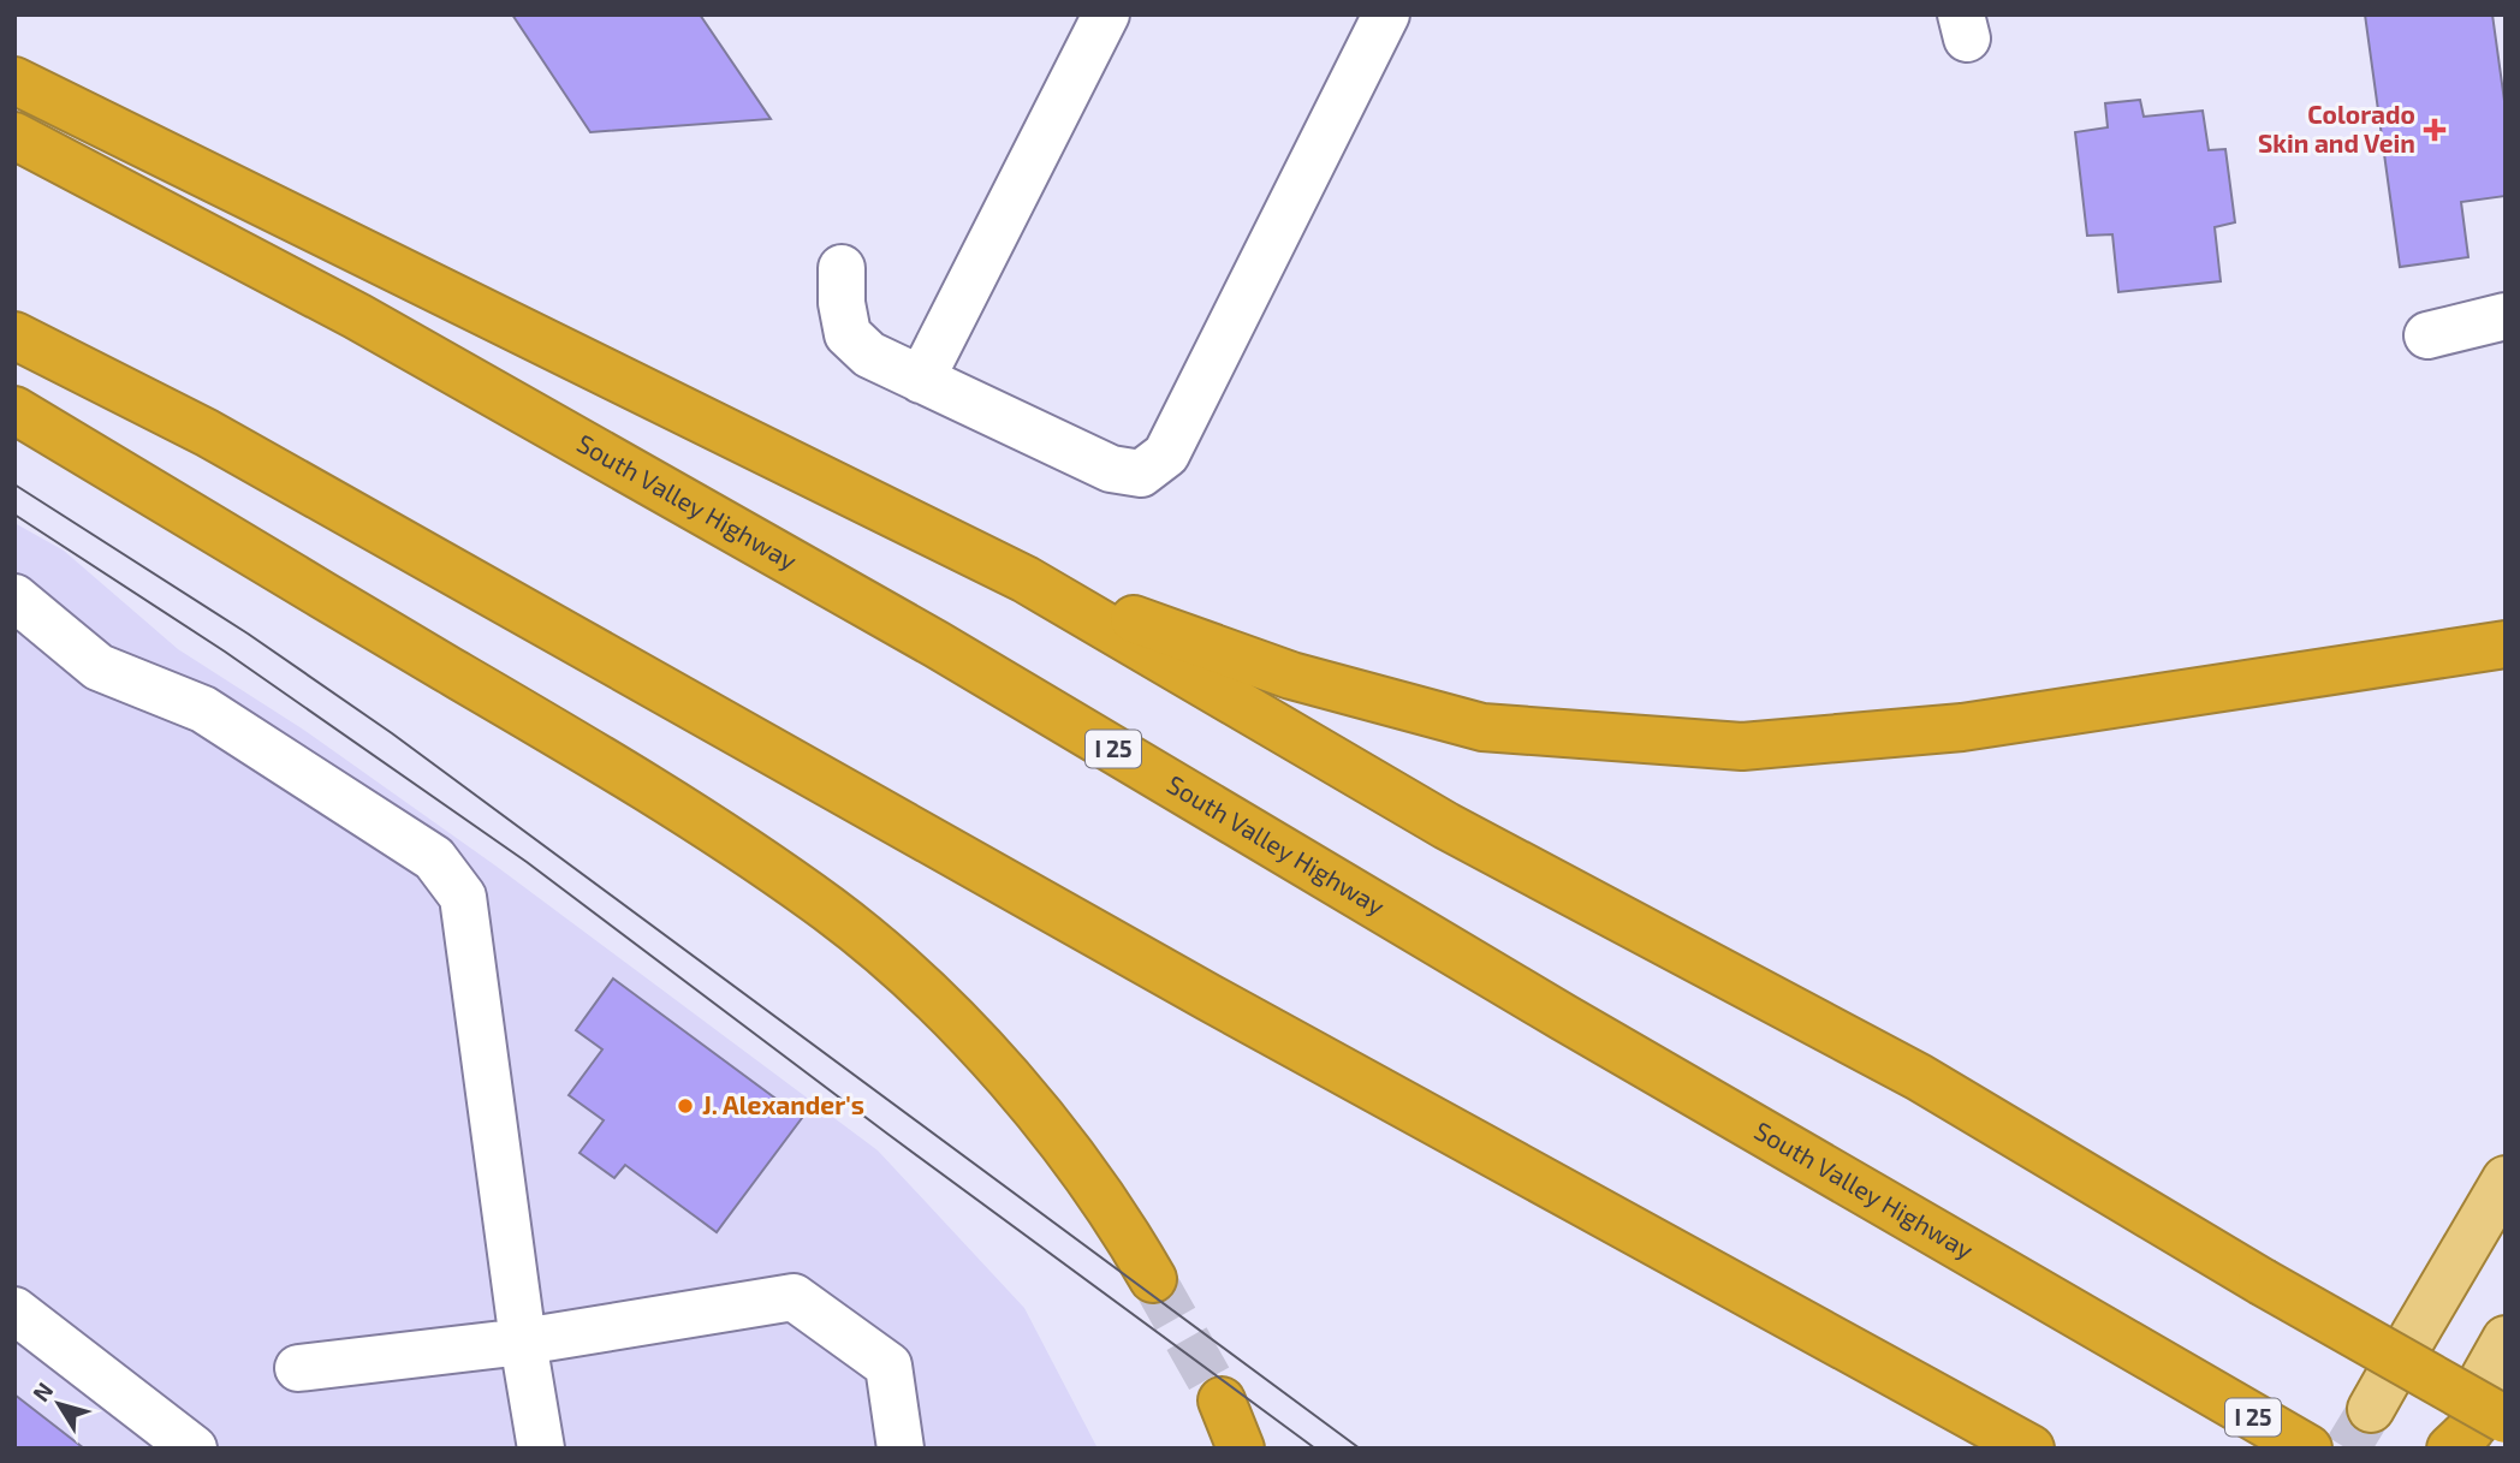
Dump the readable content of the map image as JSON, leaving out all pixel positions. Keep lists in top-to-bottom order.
{
  "streets": {
    "highway": ["South Valley Highway", "I 25"]
  },
  "places": {
    "health": ["Colorado Skin and Vein"],
    "other": ["J. Alexander's"]
  },
  "north": "top left"
}
